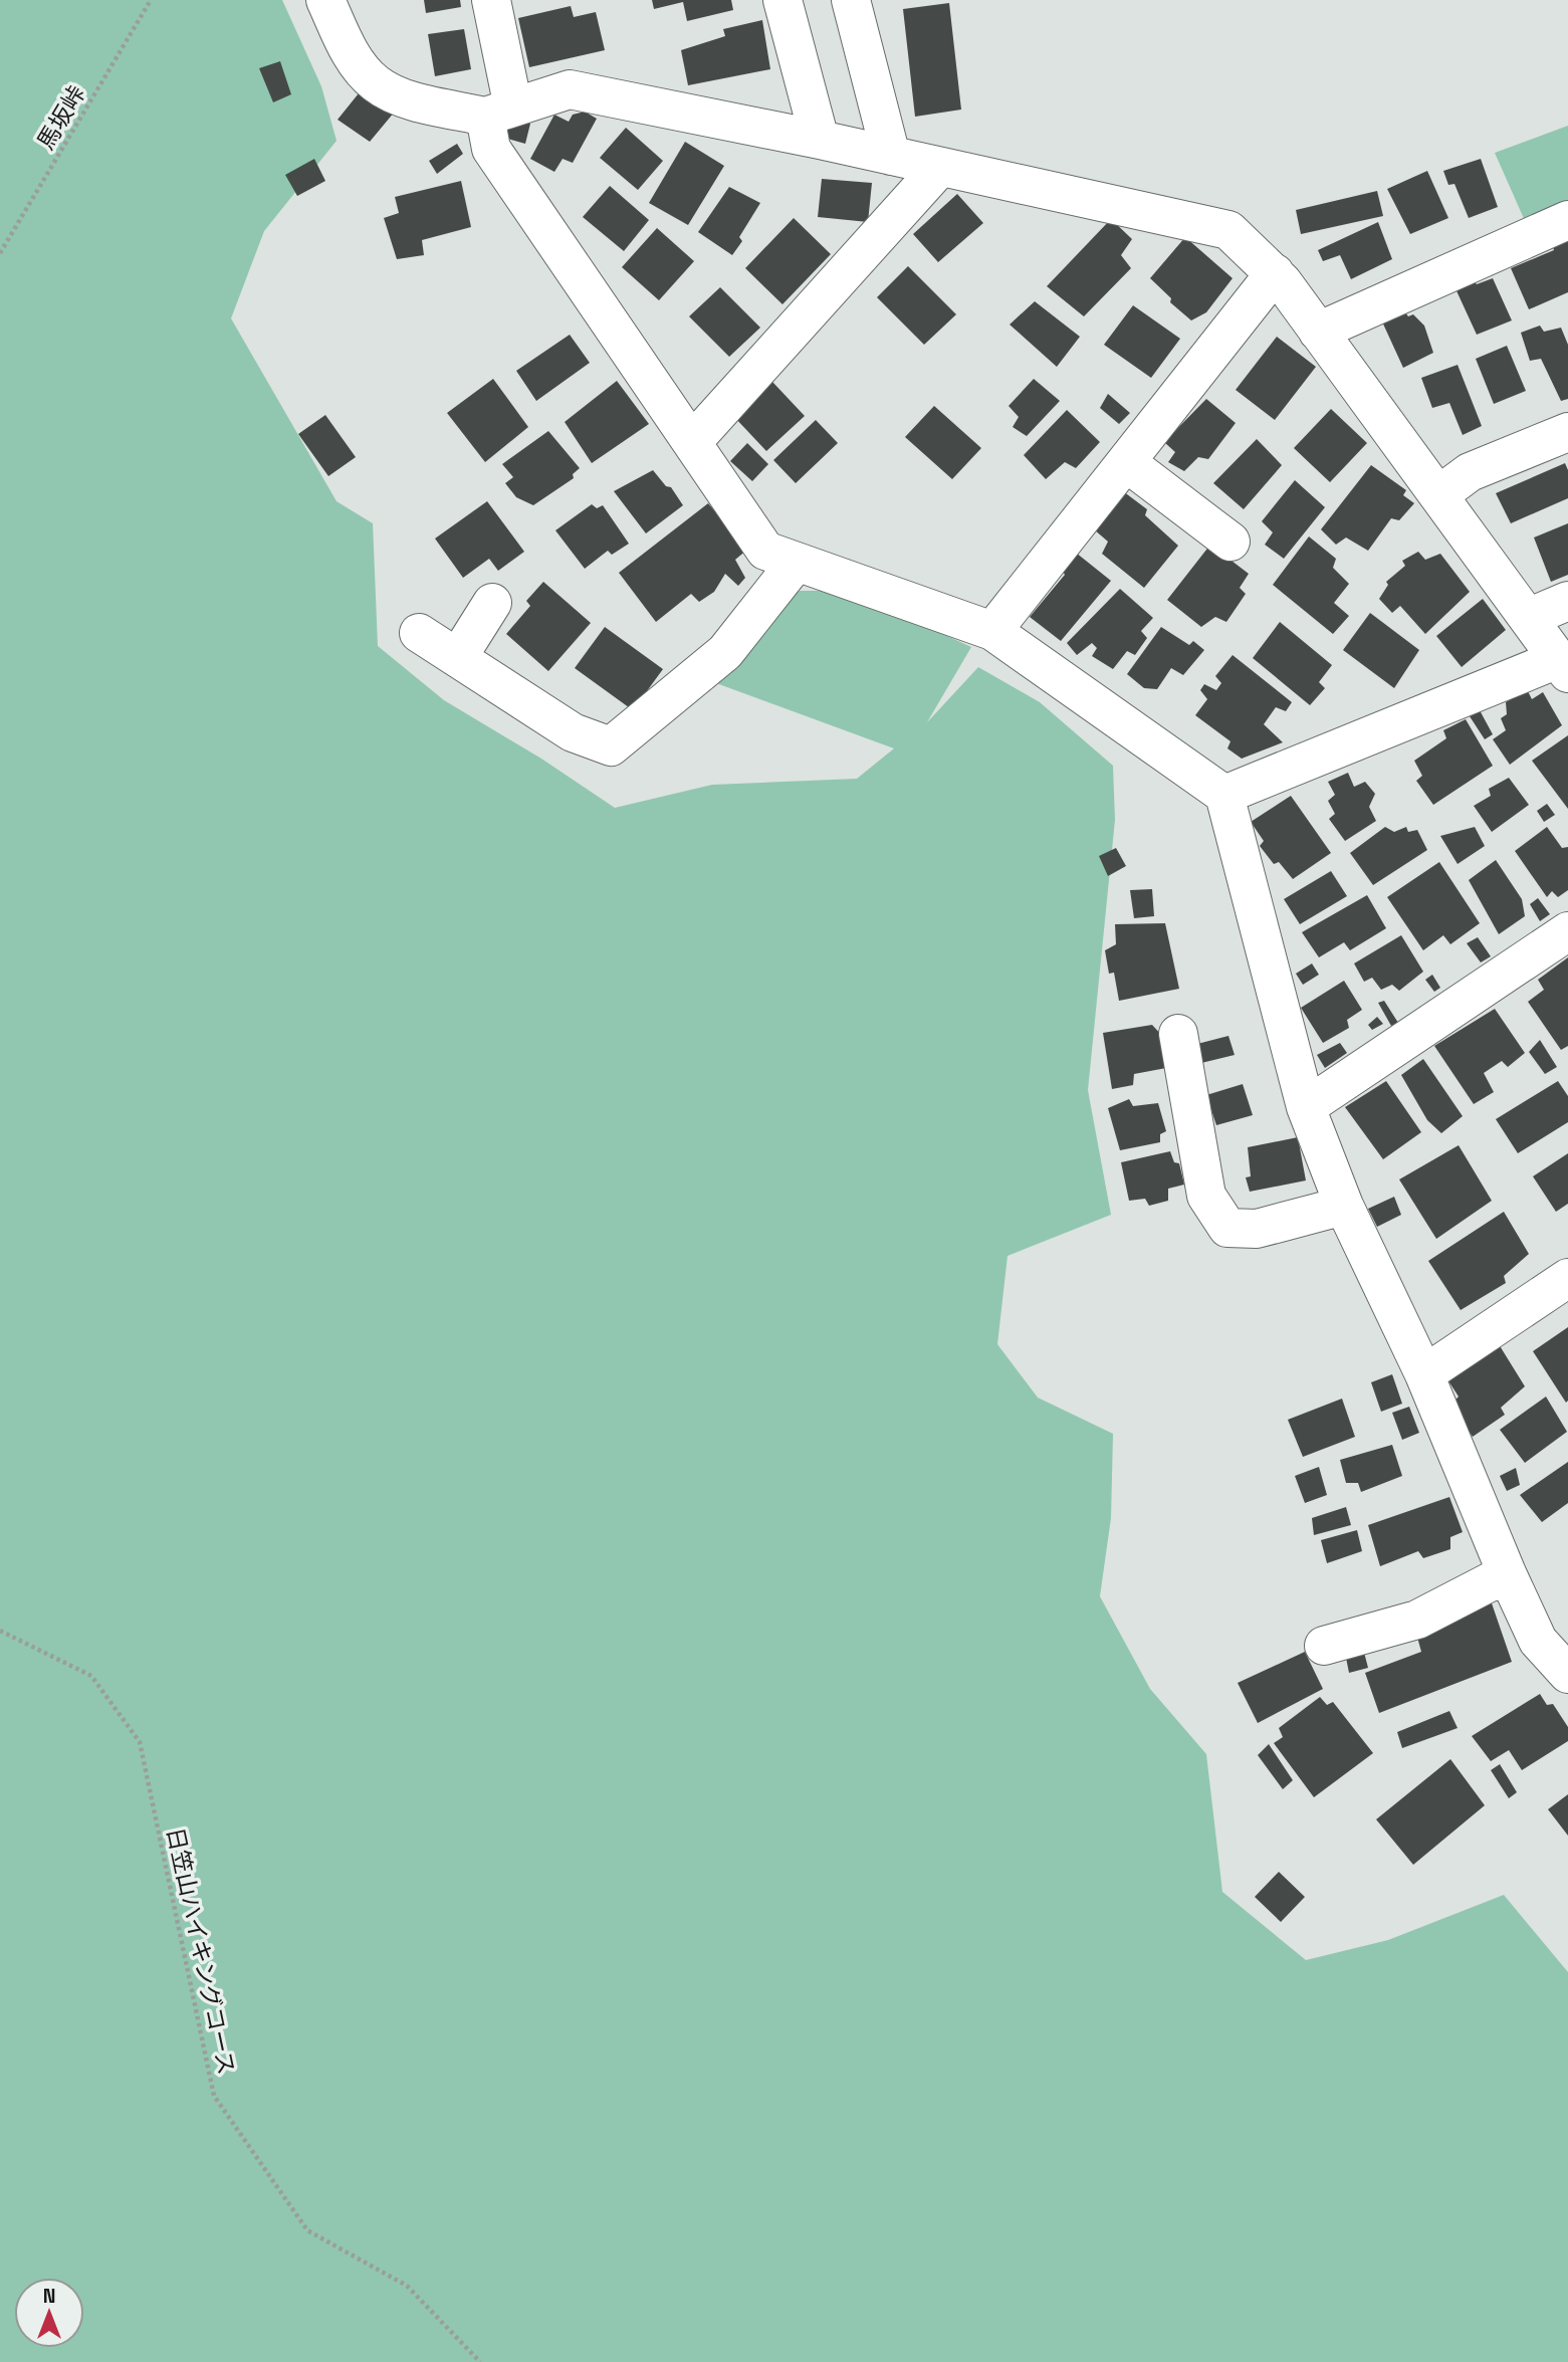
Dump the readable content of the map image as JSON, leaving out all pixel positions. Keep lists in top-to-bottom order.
{
  "streets": {
    "path": ["馬坂峠", "日笠山ハイキングコース"]
  },
  "north": "top"
}
